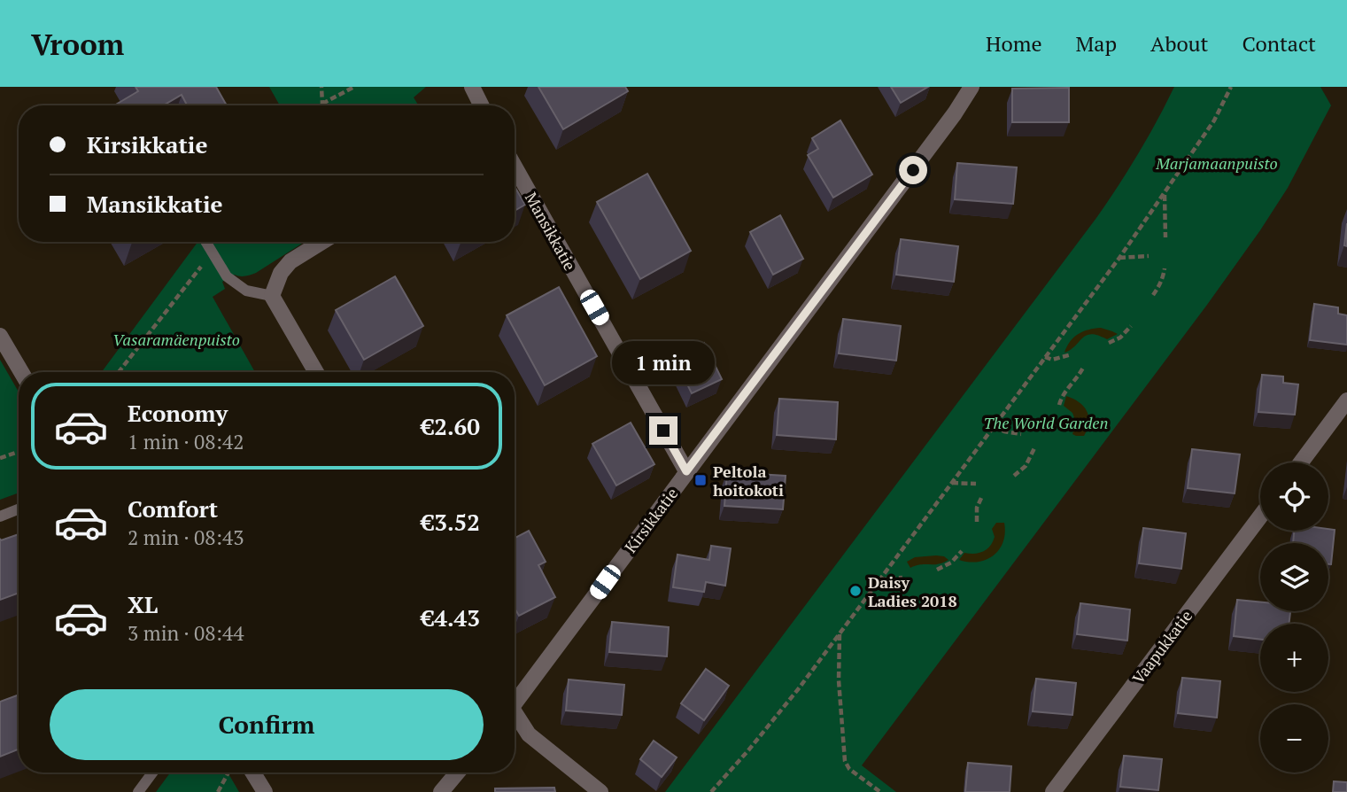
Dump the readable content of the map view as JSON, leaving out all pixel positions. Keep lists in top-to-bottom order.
{
  "streets": {
    "street": ["Mansikkatie", "Kirsikkatie", "Vaapukkatie"]
  },
  "crossings": [
    ["Mansikkatie", "Kirsikkatie"]
  ],
  "parks": ["Marjamaanpuisto", "Vasaramäenpuisto", "The World Garden"],
  "places": {
    "transit": ["Peltola hoitokoti"],
    "other": ["Daisy Ladies 2018"]
  },
  "page": {
    "header": "Vroom",
    "nav": [
      "Home",
      "Map",
      "About",
      "Contact"
    ],
    "banner": ["Kirsikkatie", "Mansikkatie"],
    "bubble": "1 min",
    "list": [
      {
        "name": "Economy",
        "note": "1 min · 08:42",
        "value": "€2.60"
      },
      {
        "name": "Comfort",
        "note": "2 min · 08:43",
        "value": "€3.52"
      },
      {
        "name": "XL",
        "note": "3 min · 08:44",
        "value": "€4.43"
      }
    ],
    "map_buttons": ["+", "−"],
    "buttons": "Confirm"
  }
}
